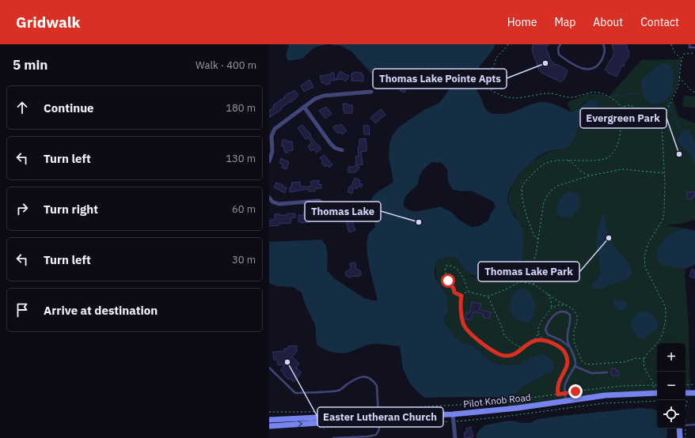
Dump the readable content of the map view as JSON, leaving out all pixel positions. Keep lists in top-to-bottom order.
{
  "streets": {
    "main road": ["Pilot Knob Road"]
  },
  "places": [
    "Thomas Lake Pointe Apts",
    "Evergreen Park",
    "Thomas Lake",
    "Thomas Lake Park",
    "Easter Lutheran Church"
  ],
  "page": {
    "header": "Gridwalk",
    "nav": [
      "Home",
      "Map",
      "About",
      "Contact"
    ],
    "heading": ["5 min", "Walk · 400 m"],
    "list": [
      ["Continue", "180 m"],
      ["Turn left", "130 m"],
      ["Turn right", "60 m"],
      ["Turn left", "30 m"],
      "Arrive at destination"
    ],
    "map_buttons": ["+", "−"]
  }
}
